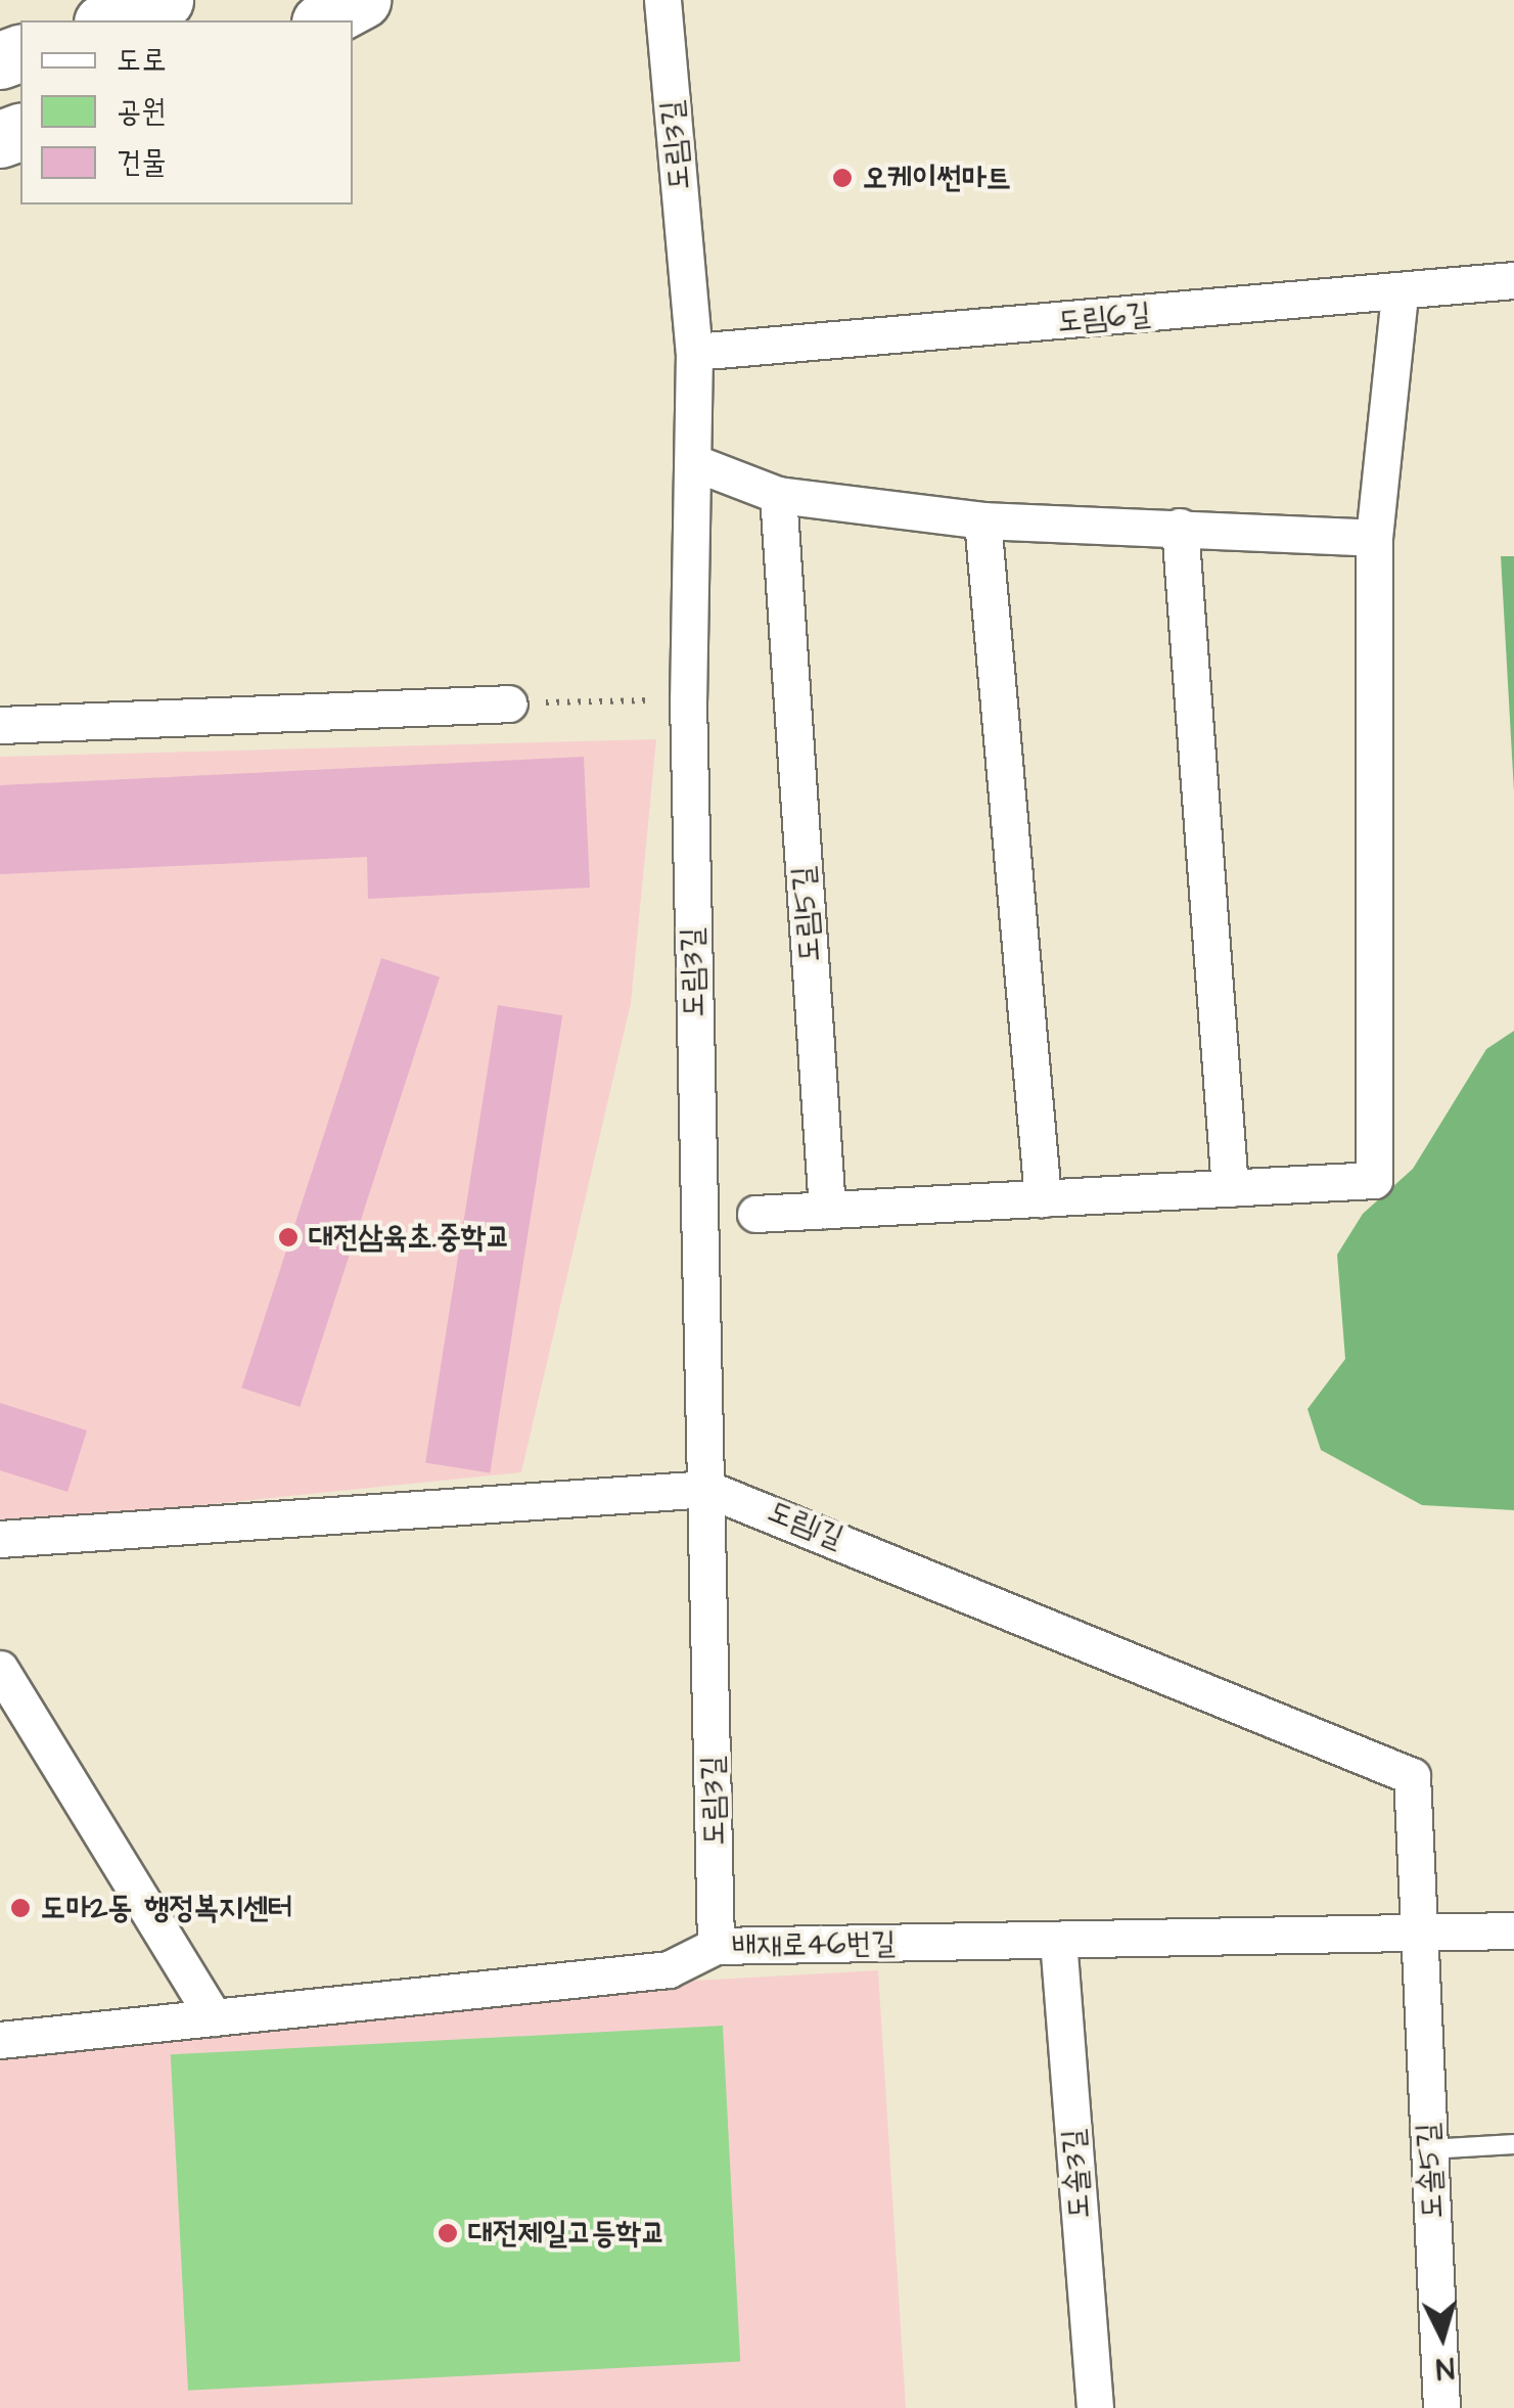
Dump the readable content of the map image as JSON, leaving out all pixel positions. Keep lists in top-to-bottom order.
{
  "streets": {
    "street": [
      "도림3길",
      "도림6길",
      "도림5길",
      "도림1길",
      "배재로46번길",
      "도솔5길",
      "도솔3길"
    ]
  },
  "crossings": [
    ["도림3길", "도림6길"],
    ["도림3길", "도림1길"],
    ["도림3길", "배재로46번길"],
    ["도림1길", "배재로46번길"],
    ["도림1길", "도솔5길"],
    ["배재로46번길", "도솔5길"],
    ["배재로46번길", "도솔3길"]
  ],
  "places": [
    "오케이썬마트",
    "대전삼육초.중학교",
    "도마2동 행정복지센터",
    "대전제일고등학교"
  ],
  "legend": ["도로", "공원", "건물"],
  "north": "bottom"
}
